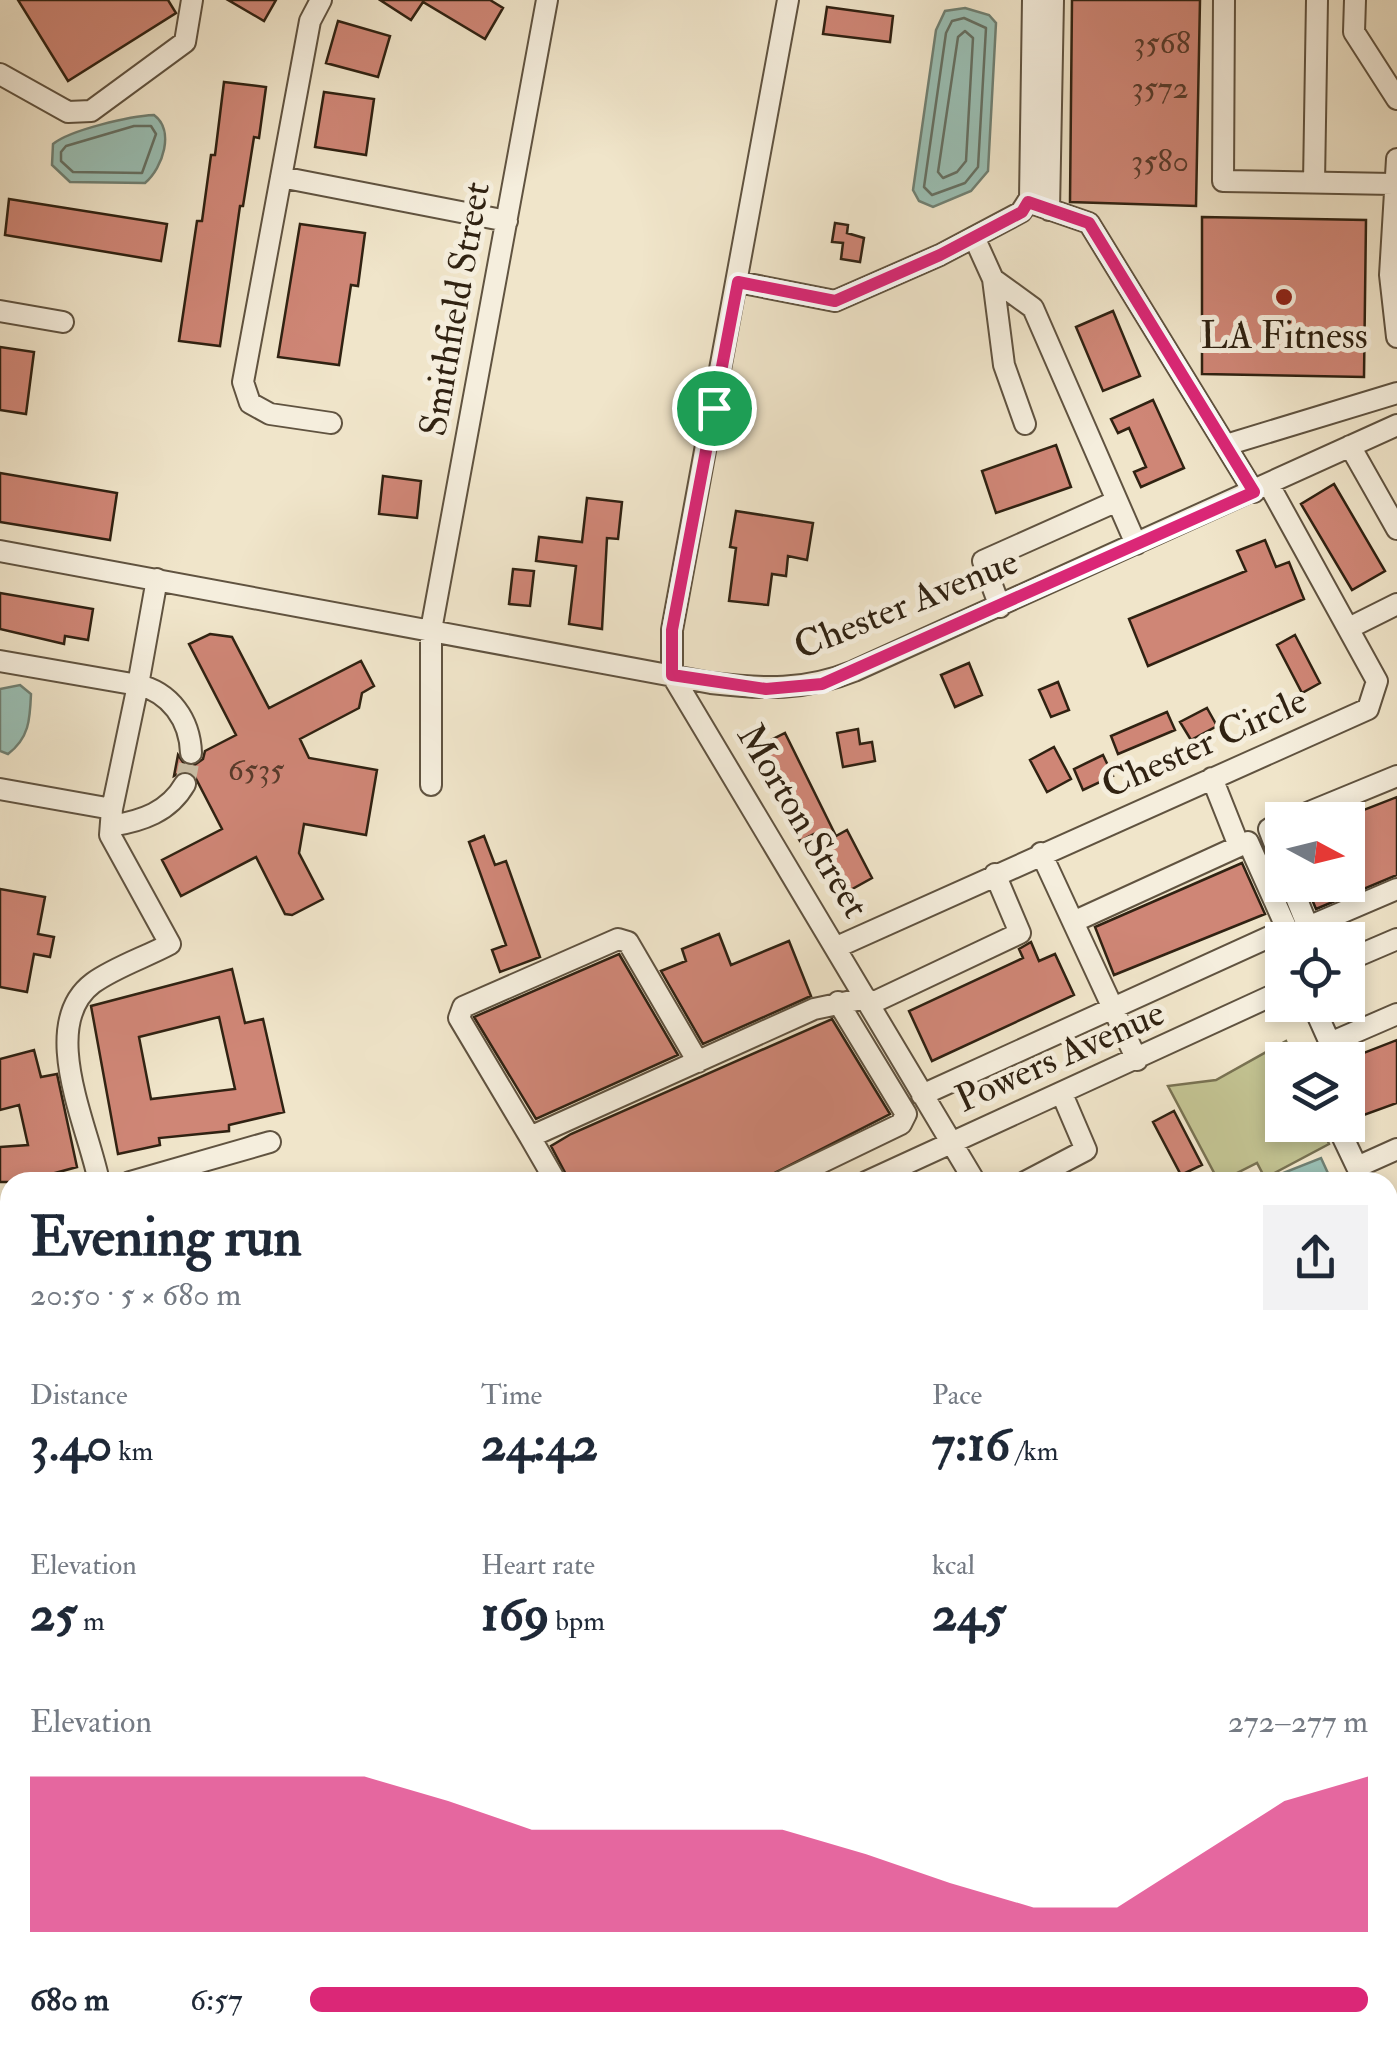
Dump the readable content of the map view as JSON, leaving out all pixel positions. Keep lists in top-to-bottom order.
{
  "streets": {
    "street": [
      "Smithfield Street",
      "Chester Avenue",
      "Chester Circle",
      "Morton Street",
      "Powers Avenue"
    ]
  },
  "crossings": [
    ["Smithfield Street", "Chester Avenue"],
    ["Chester Avenue", "Chester Circle"],
    ["Chester Avenue", "Morton Street"],
    ["Chester Circle", "Morton Street"],
    ["Morton Street", "Powers Avenue"]
  ],
  "places": ["LA Fitness"],
  "house_numbers": [
    "3568",
    "3572",
    "3580",
    "6535"
  ],
  "north": "right",
  "page": {
    "heading": ["Evening run", "20:50 · 5 × 680 m"],
    "stats": [
      ["Distance", "3.40 km"],
      ["Time", "24:42"],
      ["Pace", "7:16 /km"],
      ["Elevation", "25 m"],
      ["Heart rate", "169 bpm"],
      ["kcal", "245"]
    ],
    "chart": ["Elevation", "272–277 m"],
    "list": [
      {
        "name": "680 m",
        "note": "6:57"
      }
    ]
  }
}
